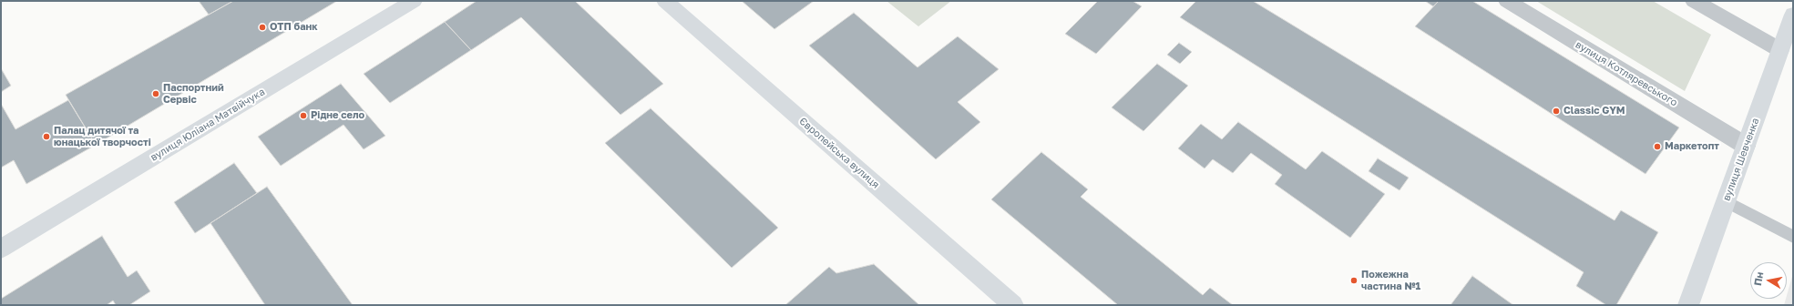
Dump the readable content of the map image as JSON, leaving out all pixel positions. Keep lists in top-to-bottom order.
{
  "streets": {
    "street": [
      "вулиця Котляревського",
      "вулиця Юліана Матвійчука",
      "Європейська вулиця",
      "вулиця Шевченка"
    ]
  },
  "crossings": [
    ["вулиця Котляревського", "вулиця Шевченка"]
  ],
  "places": [
    "ОТП банк",
    "Паспортний Сервіс",
    "Classic GYM",
    "Рідне село",
    "Палац дитячої та юнацької творчості",
    "Маркетопт",
    "Пожежна частина №1"
  ],
  "north": "left"
}
